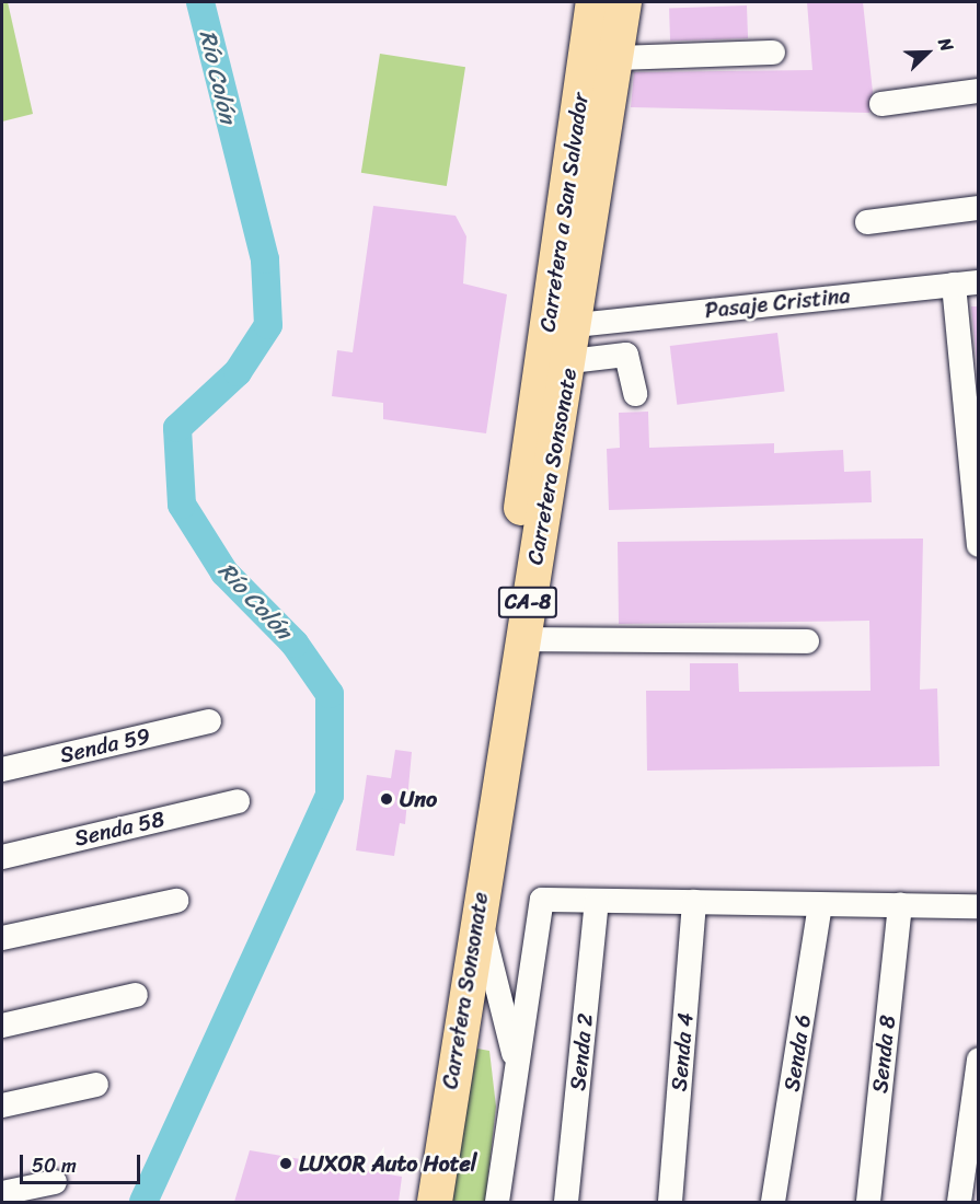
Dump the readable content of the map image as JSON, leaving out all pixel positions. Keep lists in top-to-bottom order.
{
  "streets": {
    "highway": ["Carretera a San Salvador", "Carretera Sonsonate", "CA-8"],
    "street": [
      "Pasaje Cristina",
      "Senda 59",
      "Senda 58",
      "Senda 2",
      "Senda 4",
      "Senda 6",
      "Senda 8"
    ]
  },
  "crossings": [
    ["Pasaje Cristina", "Carretera Sonsonate"]
  ],
  "water": ["Río Colón"],
  "places": ["Uno", "LUXOR Auto Hotel"],
  "scale_bar": "50 m",
  "north": "top right"
}
